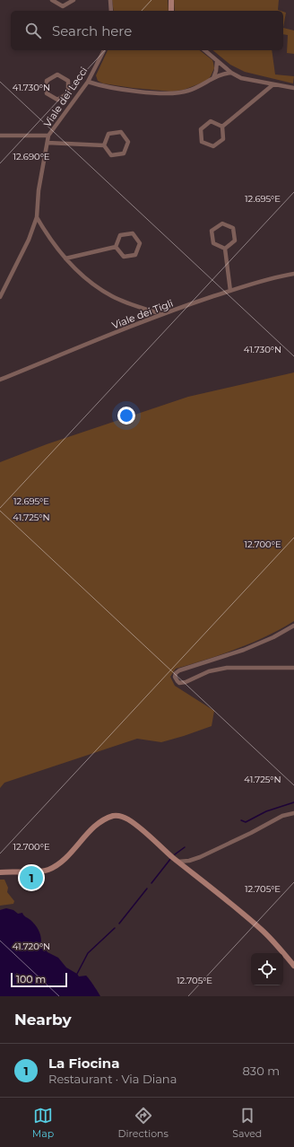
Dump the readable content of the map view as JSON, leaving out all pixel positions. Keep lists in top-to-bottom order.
{
  "streets": {
    "street": ["Viale dei Lecci", "Viale dei Tigli"]
  },
  "scale_bar": "100 m",
  "page": {
    "search": "Search here",
    "pins": "1",
    "scale": "100 m",
    "heading": "Nearby",
    "list": [
      {
        "mark": "1",
        "name": "La Fiocina",
        "note": "Restaurant · Via Diana",
        "value": "830 m"
      }
    ],
    "nav": ["Map", "Directions", "Saved"]
  },
  "coordinates": [
    "41.730°N",
    "12.690°E",
    "12.695°E",
    "41.725°N",
    "12.700°E",
    "12.705°E",
    "41.720°N"
  ]
}
